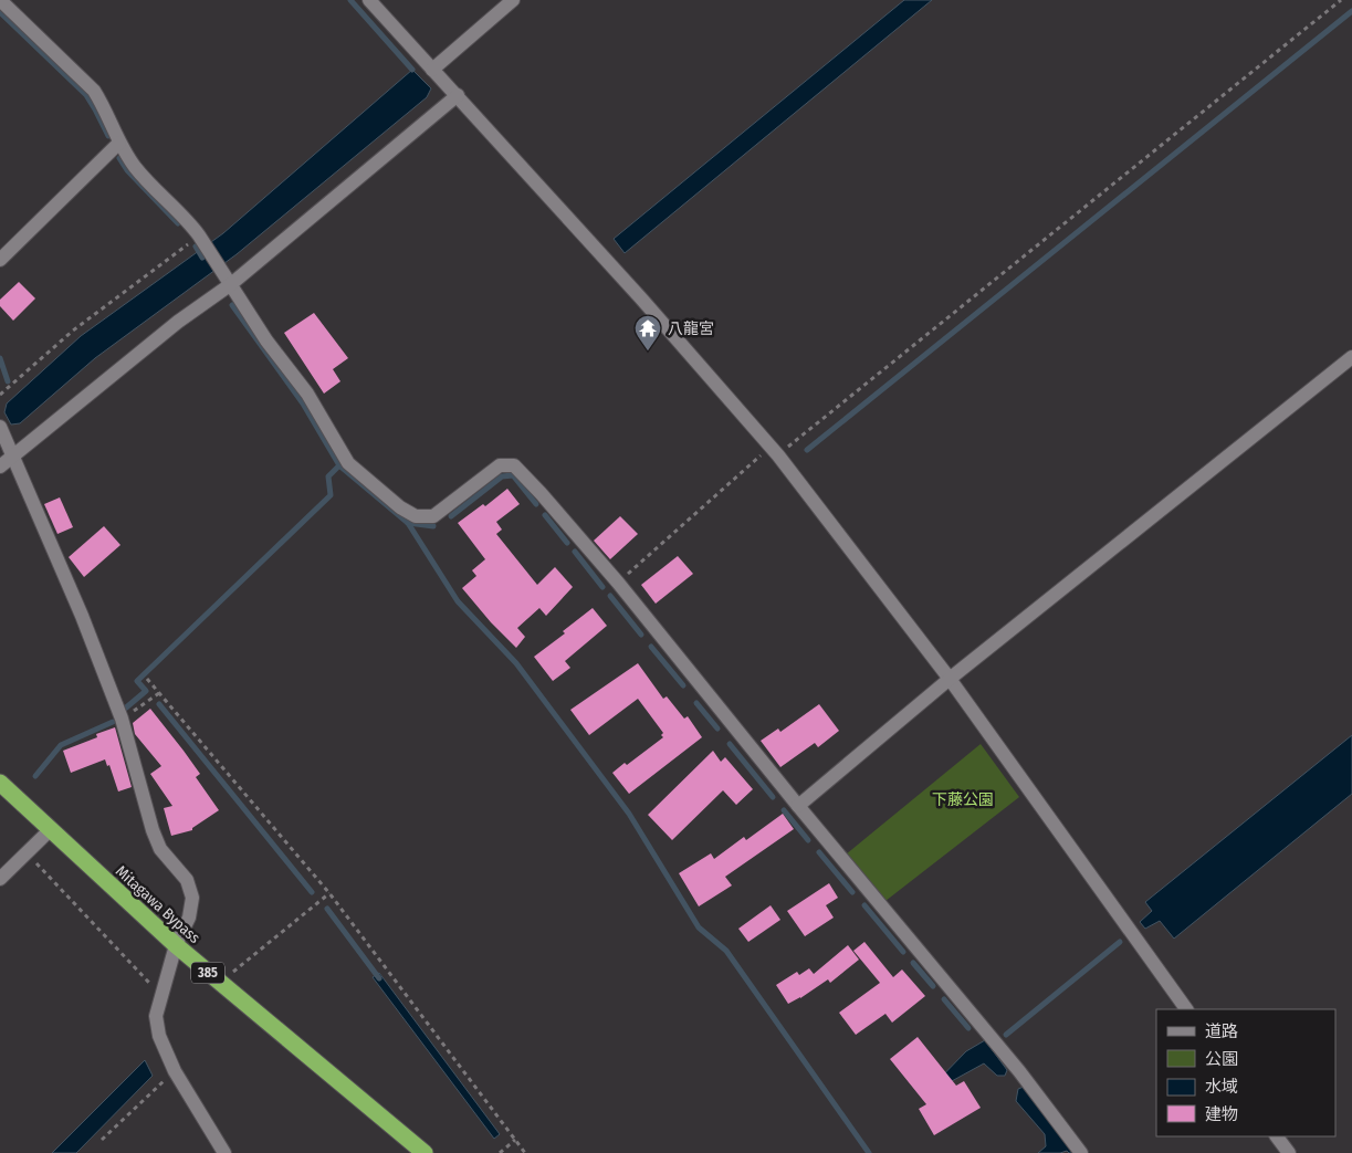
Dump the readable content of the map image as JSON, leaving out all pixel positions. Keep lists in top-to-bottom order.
{
  "streets": {
    "highway": ["Mitagawa Bypass", "385"]
  },
  "parks": ["下藤公園"],
  "places": {
    "temple": ["八龍宮"]
  },
  "legend": [
    "道路",
    "公園",
    "水域",
    "建物"
  ]
}
